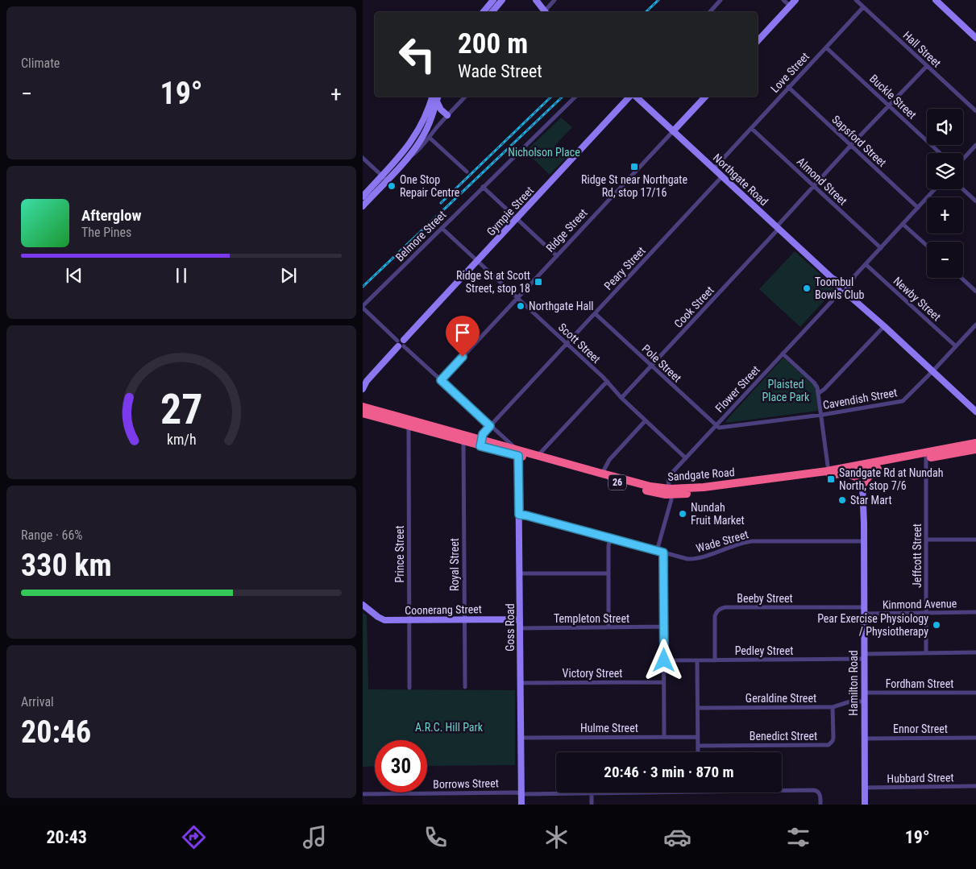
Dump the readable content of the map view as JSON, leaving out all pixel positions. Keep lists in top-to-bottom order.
{
  "streets": {
    "highway": ["Sandgate Road", "26"],
    "street": [
      "Hall Street",
      "Love Street",
      "Buckle Street",
      "Sapsford Street",
      "Northgate Road",
      "Almond Street",
      "Gympie Street",
      "Ridge Street",
      "Belmore Street",
      "Peary Street",
      "Newby Street",
      "Cook Street",
      "Scott Street",
      "Pole Street",
      "Flower Street",
      "Cavendish Street",
      "Wade Street",
      "Prince Street",
      "Jeffcott Street",
      "Royal Street",
      "Beeby Street",
      "Kinmond Avenue",
      "Coonerang Street",
      "Templeton Street",
      "Goss Road",
      "Pedley Street",
      "Victory Street",
      "Hamilton Road",
      "Fordham Street",
      "Geraldine Street",
      "Hulme Street",
      "Ennor Street",
      "Benedict Street",
      "Hubbard Street",
      "Borrows Street"
    ]
  },
  "crossings": [
    ["Hall Street", "Love Street"],
    ["Hall Street", "Cook Street"],
    ["Love Street", "Buckle Street"],
    ["Love Street", "Sapsford Street"],
    ["Love Street", "Northgate Road"],
    ["Love Street", "Almond Street"],
    ["Buckle Street", "Cook Street"],
    ["Sapsford Street", "Cook Street"],
    ["Sapsford Street", "Flower Street"],
    ["Northgate Road", "Ridge Street"],
    ["Northgate Road", "Peary Street"],
    ["Northgate Road", "Cook Street"],
    ["Northgate Road", "Flower Street"],
    ["Northgate Road", "Cavendish Street"],
    ["Almond Street", "Cook Street"],
    ["Almond Street", "Flower Street"],
    ["Gympie Street", "Scott Street"],
    ["Ridge Street", "Scott Street"],
    ["Belmore Street", "Scott Street"],
    ["Peary Street", "Scott Street"],
    ["Peary Street", "Pole Street"],
    ["Peary Street", "Sandgate Road"],
    ["Newby Street", "Flower Street"],
    ["Newby Street", "Cavendish Street"],
    ["Cook Street", "Scott Street"],
    ["Cook Street", "Pole Street"],
    ["Scott Street", "Flower Street"],
    ["Pole Street", "Flower Street"],
    ["Pole Street", "Cavendish Street"],
    ["Flower Street", "Cavendish Street"],
    ["Flower Street", "Sandgate Road"],
    ["Flower Street", "Wade Street"],
    ["Sandgate Road", "Prince Street"],
    ["Sandgate Road", "Jeffcott Street"],
    ["Sandgate Road", "Royal Street"],
    ["Sandgate Road", "Goss Road"],
    ["Sandgate Road", "Hamilton Road"],
    ["Wade Street", "Goss Road"],
    ["Wade Street", "Hamilton Road"],
    ["Prince Street", "Coonerang Street"],
    ["Jeffcott Street", "Kinmond Avenue"],
    ["Jeffcott Street", "Pedley Street"],
    ["Royal Street", "Coonerang Street"],
    ["Beeby Street", "Kinmond Avenue"],
    ["Beeby Street", "Pedley Street"],
    ["Beeby Street", "Hamilton Road"],
    ["Kinmond Avenue", "Hamilton Road"],
    ["Coonerang Street", "Goss Road"],
    ["Templeton Street", "Goss Road"],
    ["Goss Road", "Victory Street"],
    ["Goss Road", "Hulme Street"],
    ["Goss Road", "Borrows Street"],
    ["Pedley Street", "Hamilton Road"],
    ["Hamilton Road", "Fordham Street"],
    ["Hamilton Road", "Geraldine Street"],
    ["Hamilton Road", "Ennor Street"],
    ["Hamilton Road", "Hubbard Street"],
    ["Geraldine Street", "Benedict Street"]
  ],
  "parks": ["Nicholson Place", "Plaisted Place Park", "A.R.C. Hill Park"],
  "places": {
    "transit": ["Ridge St near Northgate Rd, stop 17/16", "Ridge St at Scott Street, stop 18", "Sandgate Rd at Nundah North, stop 7/6"],
    "other": [
      "One Stop Repair Centre",
      "Toombul Bowls Club",
      "Northgate Hall",
      "Star Mart",
      "Nundah Fruit Market",
      "Pear Exercise Physiology / Physiotherapy"
    ]
  },
  "page": {
    "tile": [
      "Climate",
      ["Range · 66%", "330 km"],
      ["Arrival", "20:46"]
    ],
    "turn": ["200 m", "Wade Street"],
    "heat": ["−", "19°", "+"],
    "map_buttons": ["+", "−"],
    "song": ["Afterglow", "The Pines"],
    "limit": "30",
    "trip": "20:46 · 3 min · 870 m",
    "tabs": ["20:43", "19°"],
    "gauge": ["27", "km/h"]
  }
}
